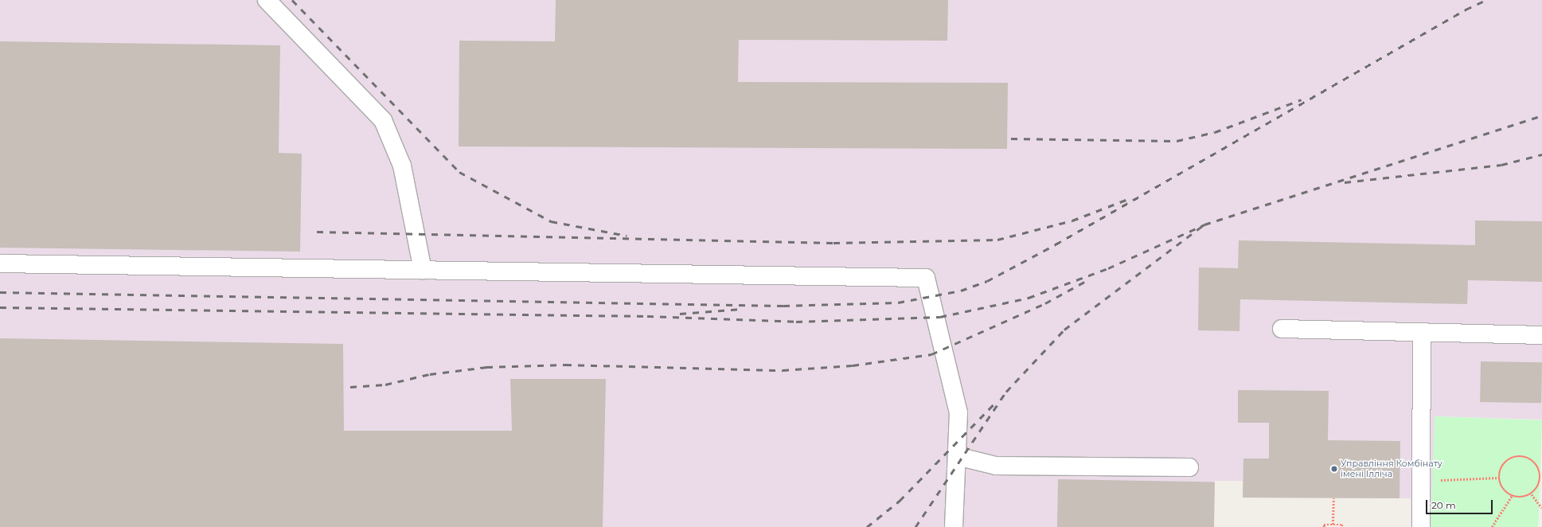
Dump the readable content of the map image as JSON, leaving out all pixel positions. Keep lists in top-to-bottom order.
{
  "places": ["Управління Комбінату імені Ілліча"],
  "scale_bar": "20 m"
}
